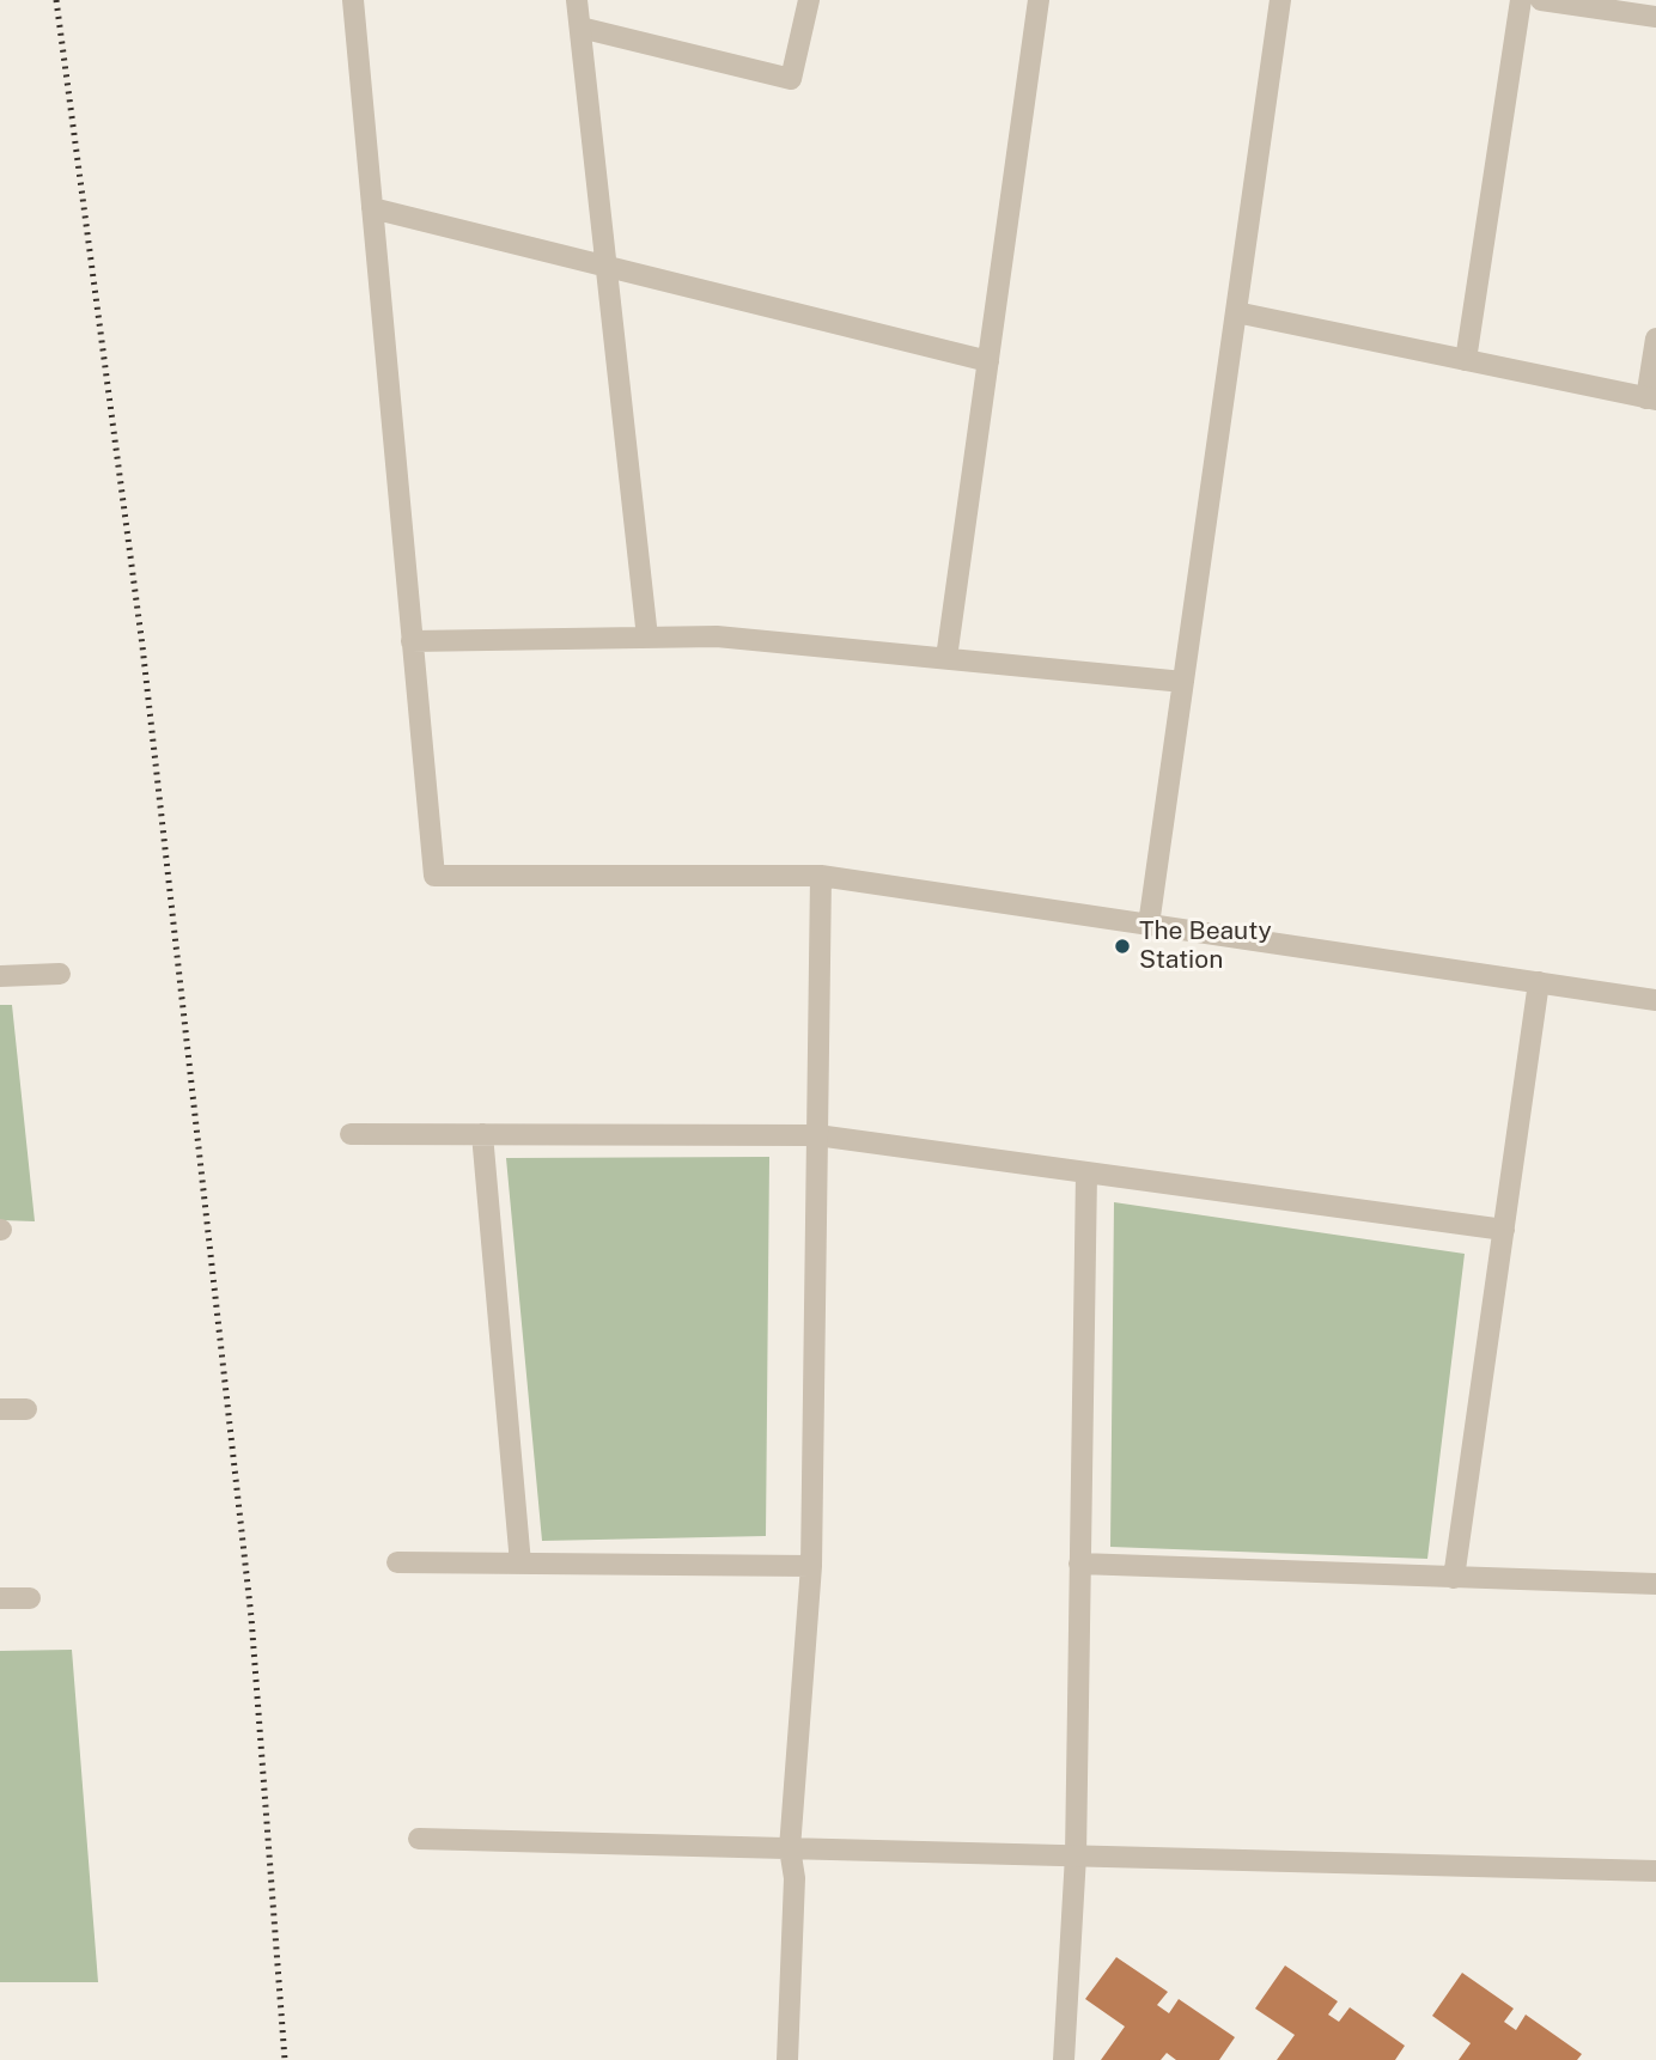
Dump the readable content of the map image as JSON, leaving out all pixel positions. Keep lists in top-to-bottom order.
{
  "places": ["The Beauty Station"]
}
